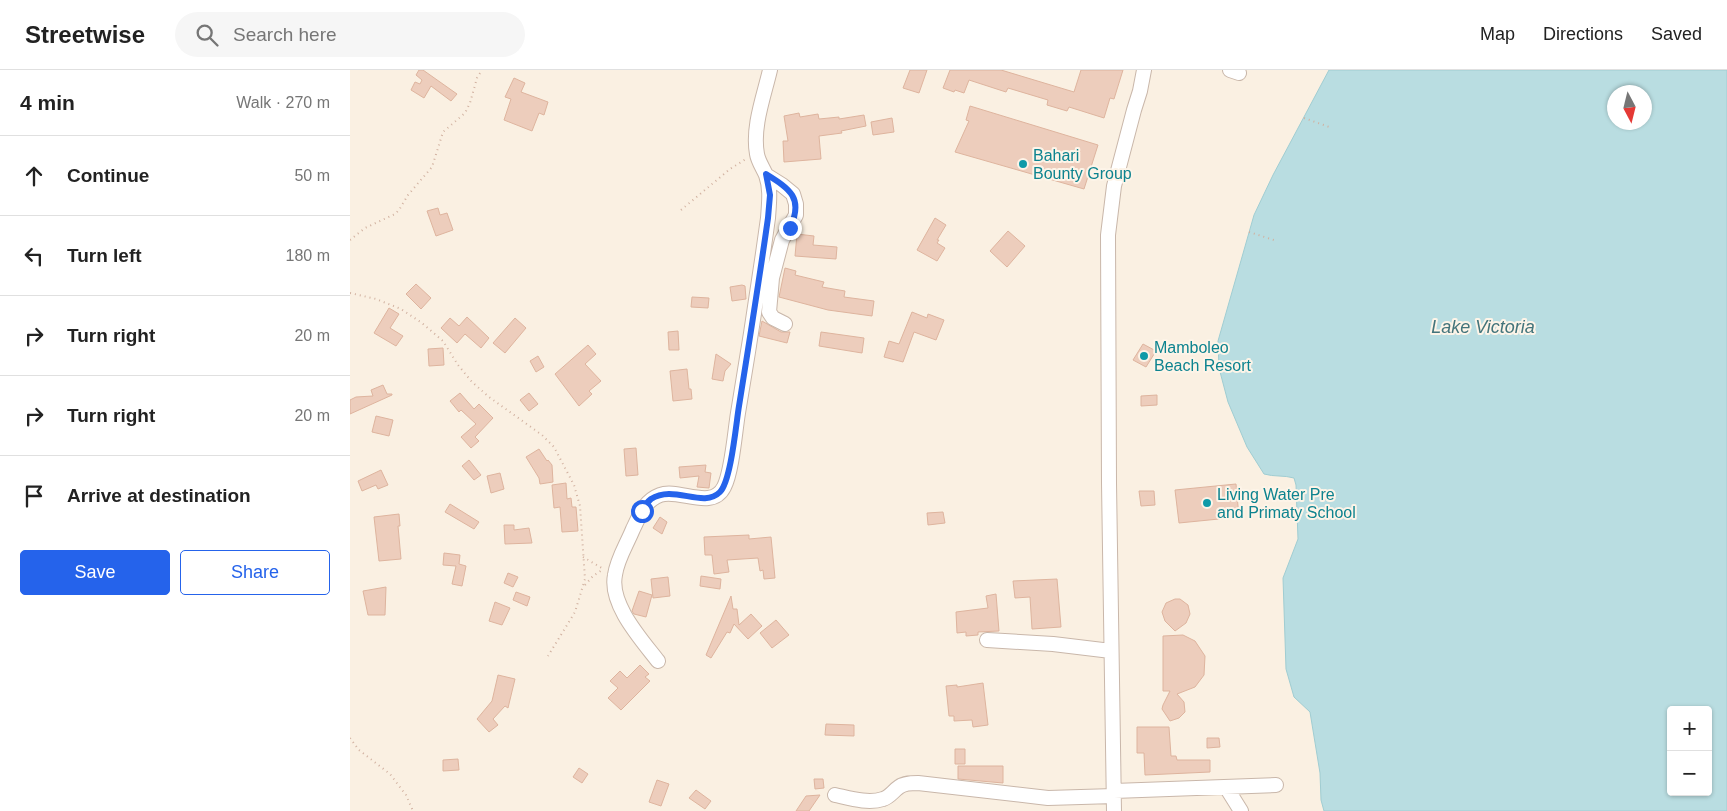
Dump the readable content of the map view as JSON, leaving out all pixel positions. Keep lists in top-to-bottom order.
{
  "water": ["Lake Victoria"],
  "places": ["Bahari Bounty Group", "Mamboleo Beach Resort", "Living Water Pre and Primaty School"],
  "north": "bottom",
  "page": {
    "header": "Streetwise",
    "search": "Search here",
    "nav": ["Map", "Directions", "Saved"],
    "heading": ["4 min", "Walk · 270 m"],
    "list": [
      ["Continue", "50 m"],
      ["Turn left", "180 m"],
      ["Turn right", "20 m"],
      ["Turn right", "20 m"],
      "Arrive at destination"
    ],
    "buttons": ["Save", "Share"],
    "map_buttons": ["+", "−"]
  }
}
